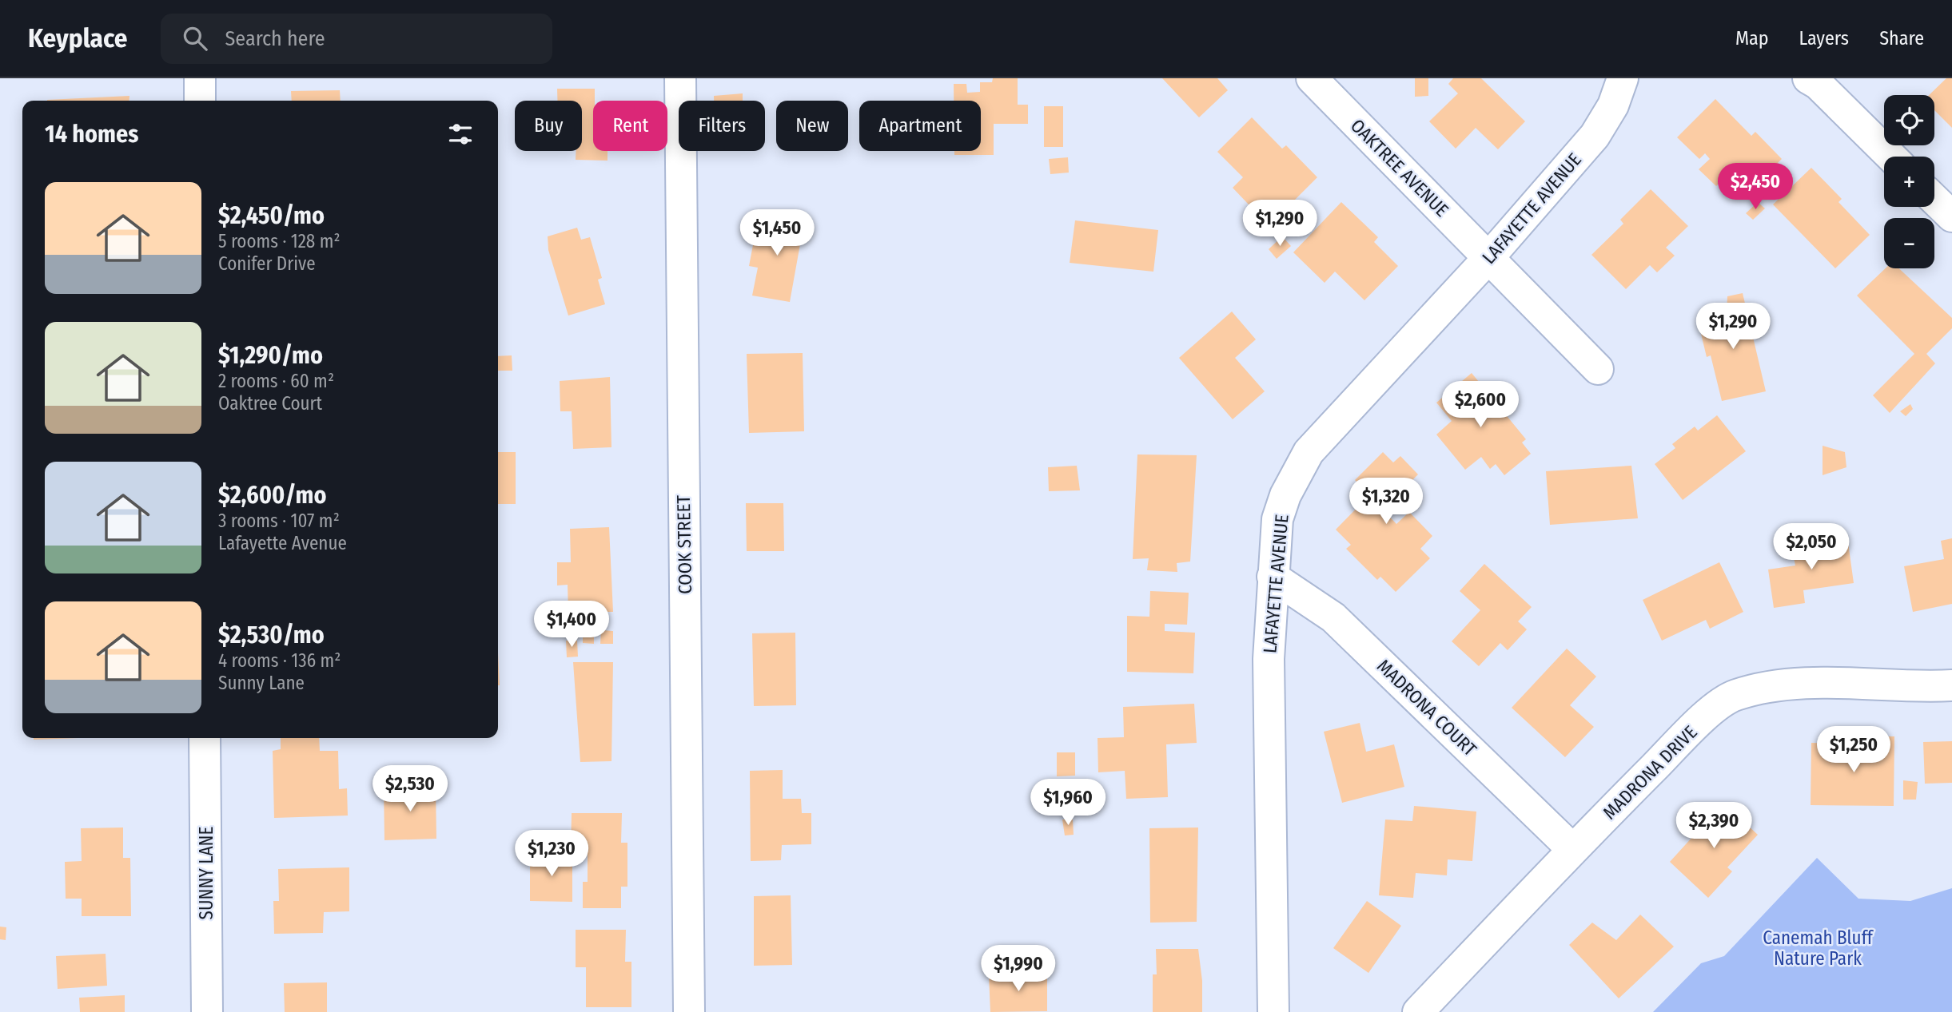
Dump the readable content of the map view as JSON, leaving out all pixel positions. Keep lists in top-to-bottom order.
{
  "streets": {
    "street": [
      "OAKTREE AVENUE",
      "LAFAYETTE AVENUE",
      "COOK STREET",
      "MADRONA COURT",
      "MADRONA DRIVE",
      "SUNNY LANE"
    ]
  },
  "crossings": [
    ["OAKTREE AVENUE", "LAFAYETTE AVENUE"],
    ["LAFAYETTE AVENUE", "MADRONA COURT"],
    ["MADRONA COURT", "MADRONA DRIVE"]
  ],
  "parks": ["Canemah Bluff Nature Park"],
  "page": {
    "header": "Keyplace",
    "search": "Search here",
    "nav": ["Map", "Layers", "Share"],
    "map_buttons": ["+", "−"],
    "chip": [
      "Buy",
      "Rent",
      "Filters",
      "New",
      "Apartment"
    ],
    "heading": "14 homes",
    "price": [
      "$2,450",
      "$1,290",
      "$1,450",
      "$1,290",
      "$2,600",
      "$1,320",
      "$2,050",
      "$1,400",
      "$1,250",
      "$2,530",
      "$1,960",
      "$2,390",
      "$1,230",
      "$1,990"
    ],
    "list": [
      {
        "name": "$2,450/mo",
        "note": "5 rooms · 128 m² · Conifer Drive"
      },
      {
        "name": "$1,290/mo",
        "note": "2 rooms · 60 m² · Oaktree Court"
      },
      {
        "name": "$2,600/mo",
        "note": "3 rooms · 107 m² · Lafayette Avenue"
      },
      {
        "name": "$2,530/mo",
        "note": "4 rooms · 136 m² · Sunny Lane"
      }
    ]
  }
}
